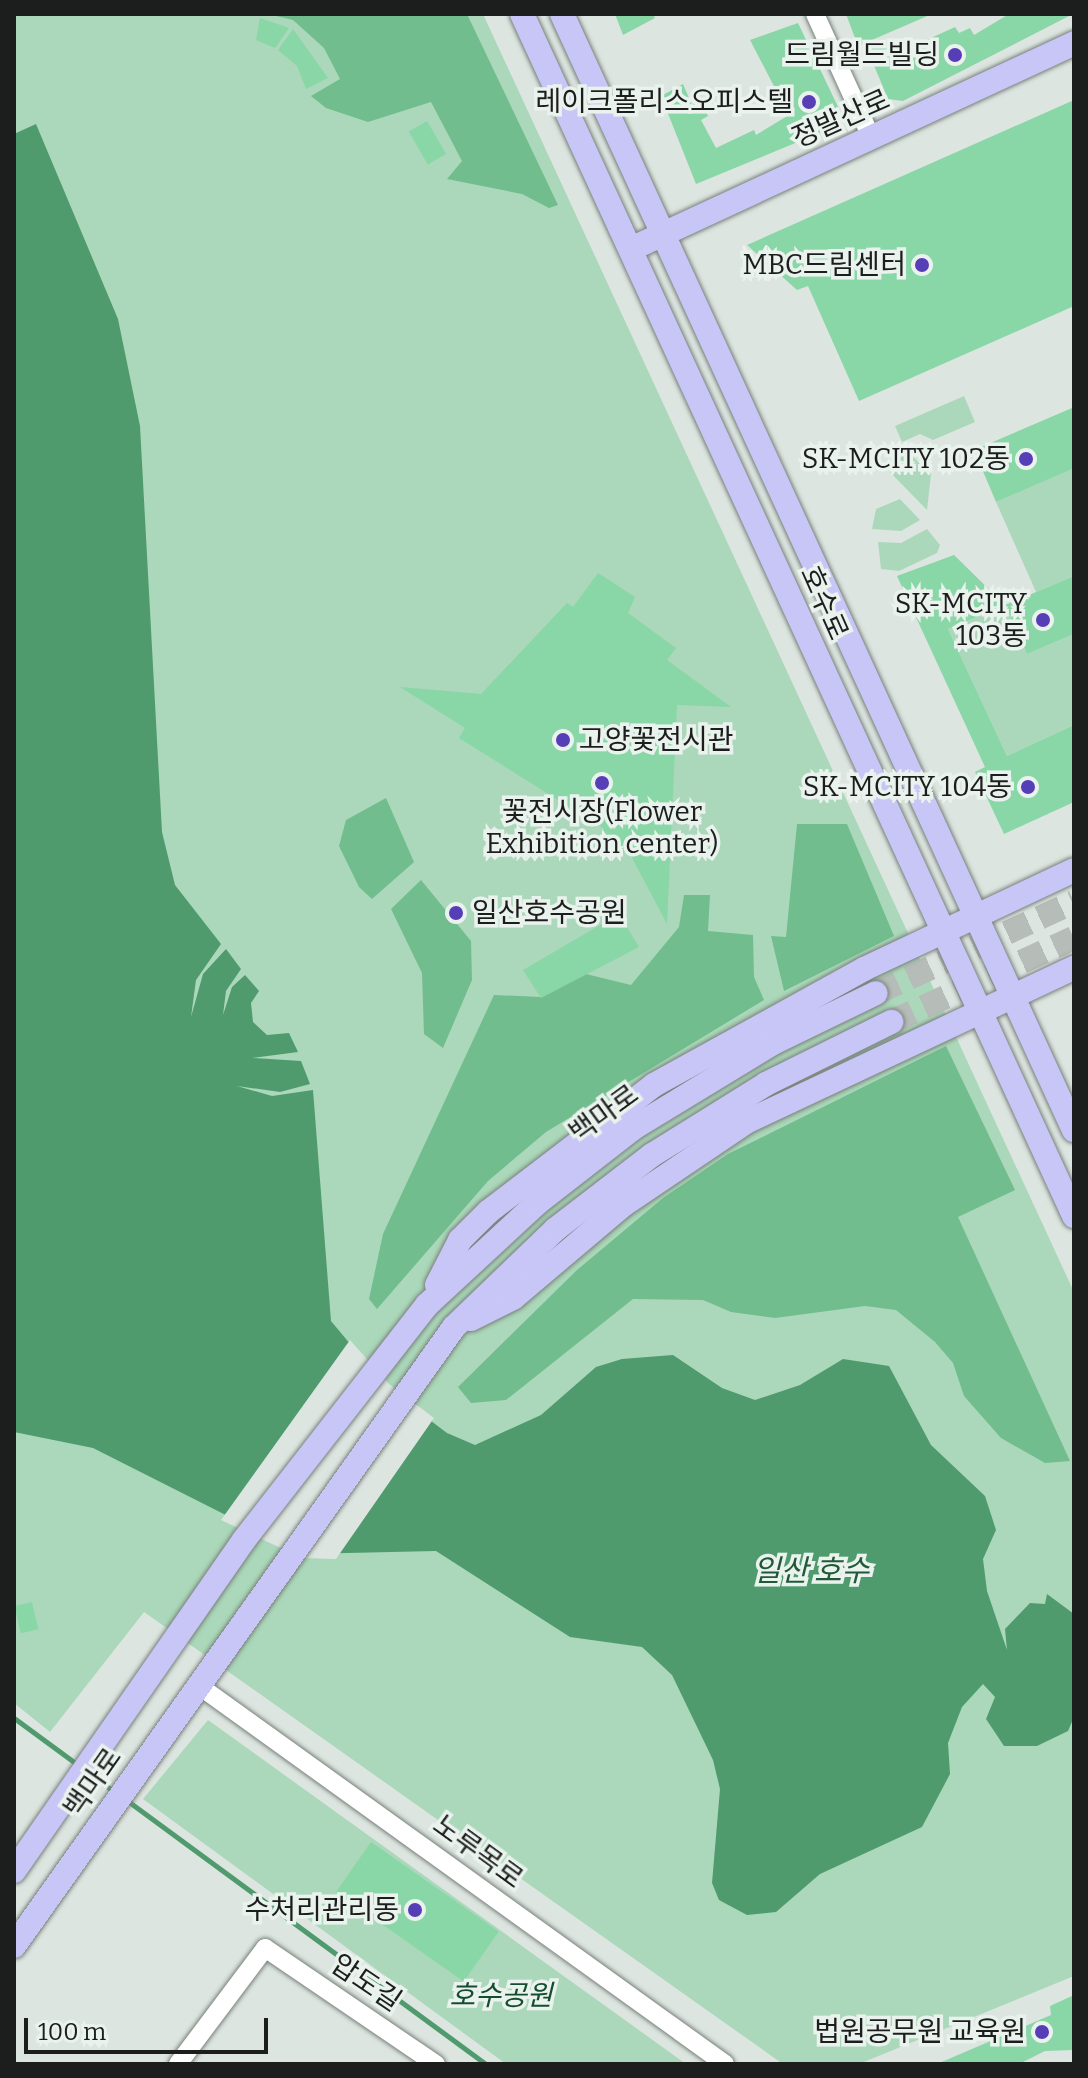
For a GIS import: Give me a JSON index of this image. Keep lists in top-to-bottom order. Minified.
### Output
{"streets":{"main road":["정발산로","호수로","백마로"],"street":["노루목로","압도길"]},"crossings":[["정발산로","호수로"],["백마로","노루목로"]],"water":["일산 호수"],"parks":["호수공원"],"places":["드림월드빌딩","레이크폴리스오피스텔","MBC드림센터","SK-MCITY 102동","SK-MCITY 103동","고양꽃전시관","꽃전시장(Flower Exhibition center)","SK-MCITY 104동","일산호수공원","수처리관리동","법원공무원 교육원"],"scale_bar":"100 m"}
